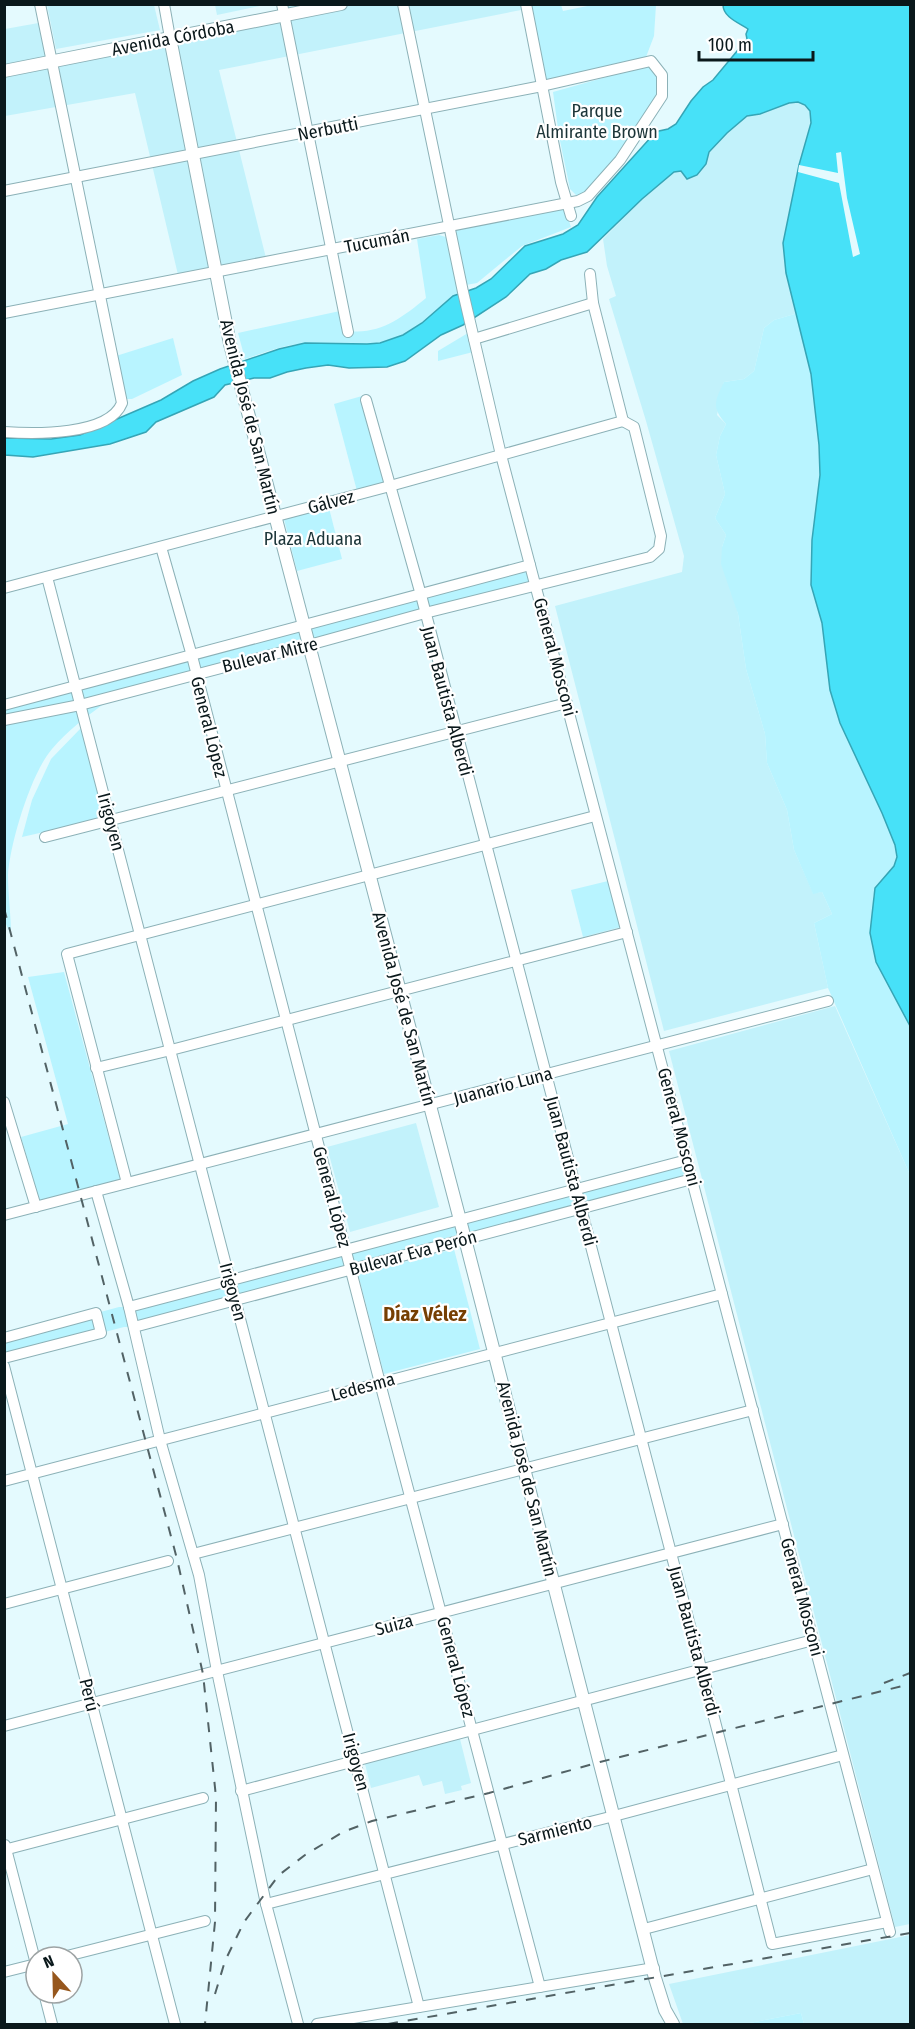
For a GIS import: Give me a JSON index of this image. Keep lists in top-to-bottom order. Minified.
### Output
{"streets":{"main road":["Avenida Córdoba","Avenida José de San Martín"],"street":["Nerbutti","Tucumán","Gálvez","Bulevar Mitre","General Mosconi","Juan Bautista Alberdi","General López","Irigoyen","Juanario Luna","Bulevar Eva Perón","Ledesma","Suiza","Perú","Sarmiento"]},"crossings":[["Avenida Córdoba","Avenida José de San Martín"],["Nerbutti","Tucumán"],["Nerbutti","Avenida José de San Martín"],["Nerbutti","General Mosconi"],["Tucumán","Avenida José de San Martín"],["Tucumán","General Mosconi"],["Avenida José de San Martín","Gálvez"],["Avenida José de San Martín","Bulevar Mitre"],["Avenida José de San Martín","Juanario Luna"],["Avenida José de San Martín","Bulevar Eva Perón"],["Avenida José de San Martín","Ledesma"],["Avenida José de San Martín","Suiza"],["Avenida José de San Martín","Sarmiento"],["Gálvez","Bulevar Mitre"],["Gálvez","General Mosconi"],["Gálvez","Juan Bautista Alberdi"],["Gálvez","General López"],["Gálvez","Irigoyen"],["Bulevar Mitre","General Mosconi"],["Bulevar Mitre","Juan Bautista Alberdi"],["Bulevar Mitre","General López"],["Bulevar Mitre","Irigoyen"],["General Mosconi","Juan Bautista Alberdi"],["General Mosconi","Juanario Luna"],["General Mosconi","Bulevar Eva Perón"],["General Mosconi","Ledesma"],["General Mosconi","Suiza"],["General Mosconi","Sarmiento"],["Juan Bautista Alberdi","Juanario Luna"],["Juan Bautista Alberdi","Bulevar Eva Perón"],["Juan Bautista Alberdi","Ledesma"],["Juan Bautista Alberdi","Suiza"],["Juan Bautista Alberdi","Sarmiento"],["General López","Juanario Luna"],["General López","Bulevar Eva Perón"],["General López","Ledesma"],["General López","Suiza"],["General López","Sarmiento"],["Irigoyen","Juanario Luna"],["Irigoyen","Bulevar Eva Perón"],["Irigoyen","Ledesma"],["Irigoyen","Suiza"],["Irigoyen","Sarmiento"],["Ledesma","Perú"],["Suiza","Perú"]],"districts":["Díaz Vélez"],"parks":["Parque Almirante Brown","Plaza Aduana"],"scale_bar":"100 m","north":"top"}
